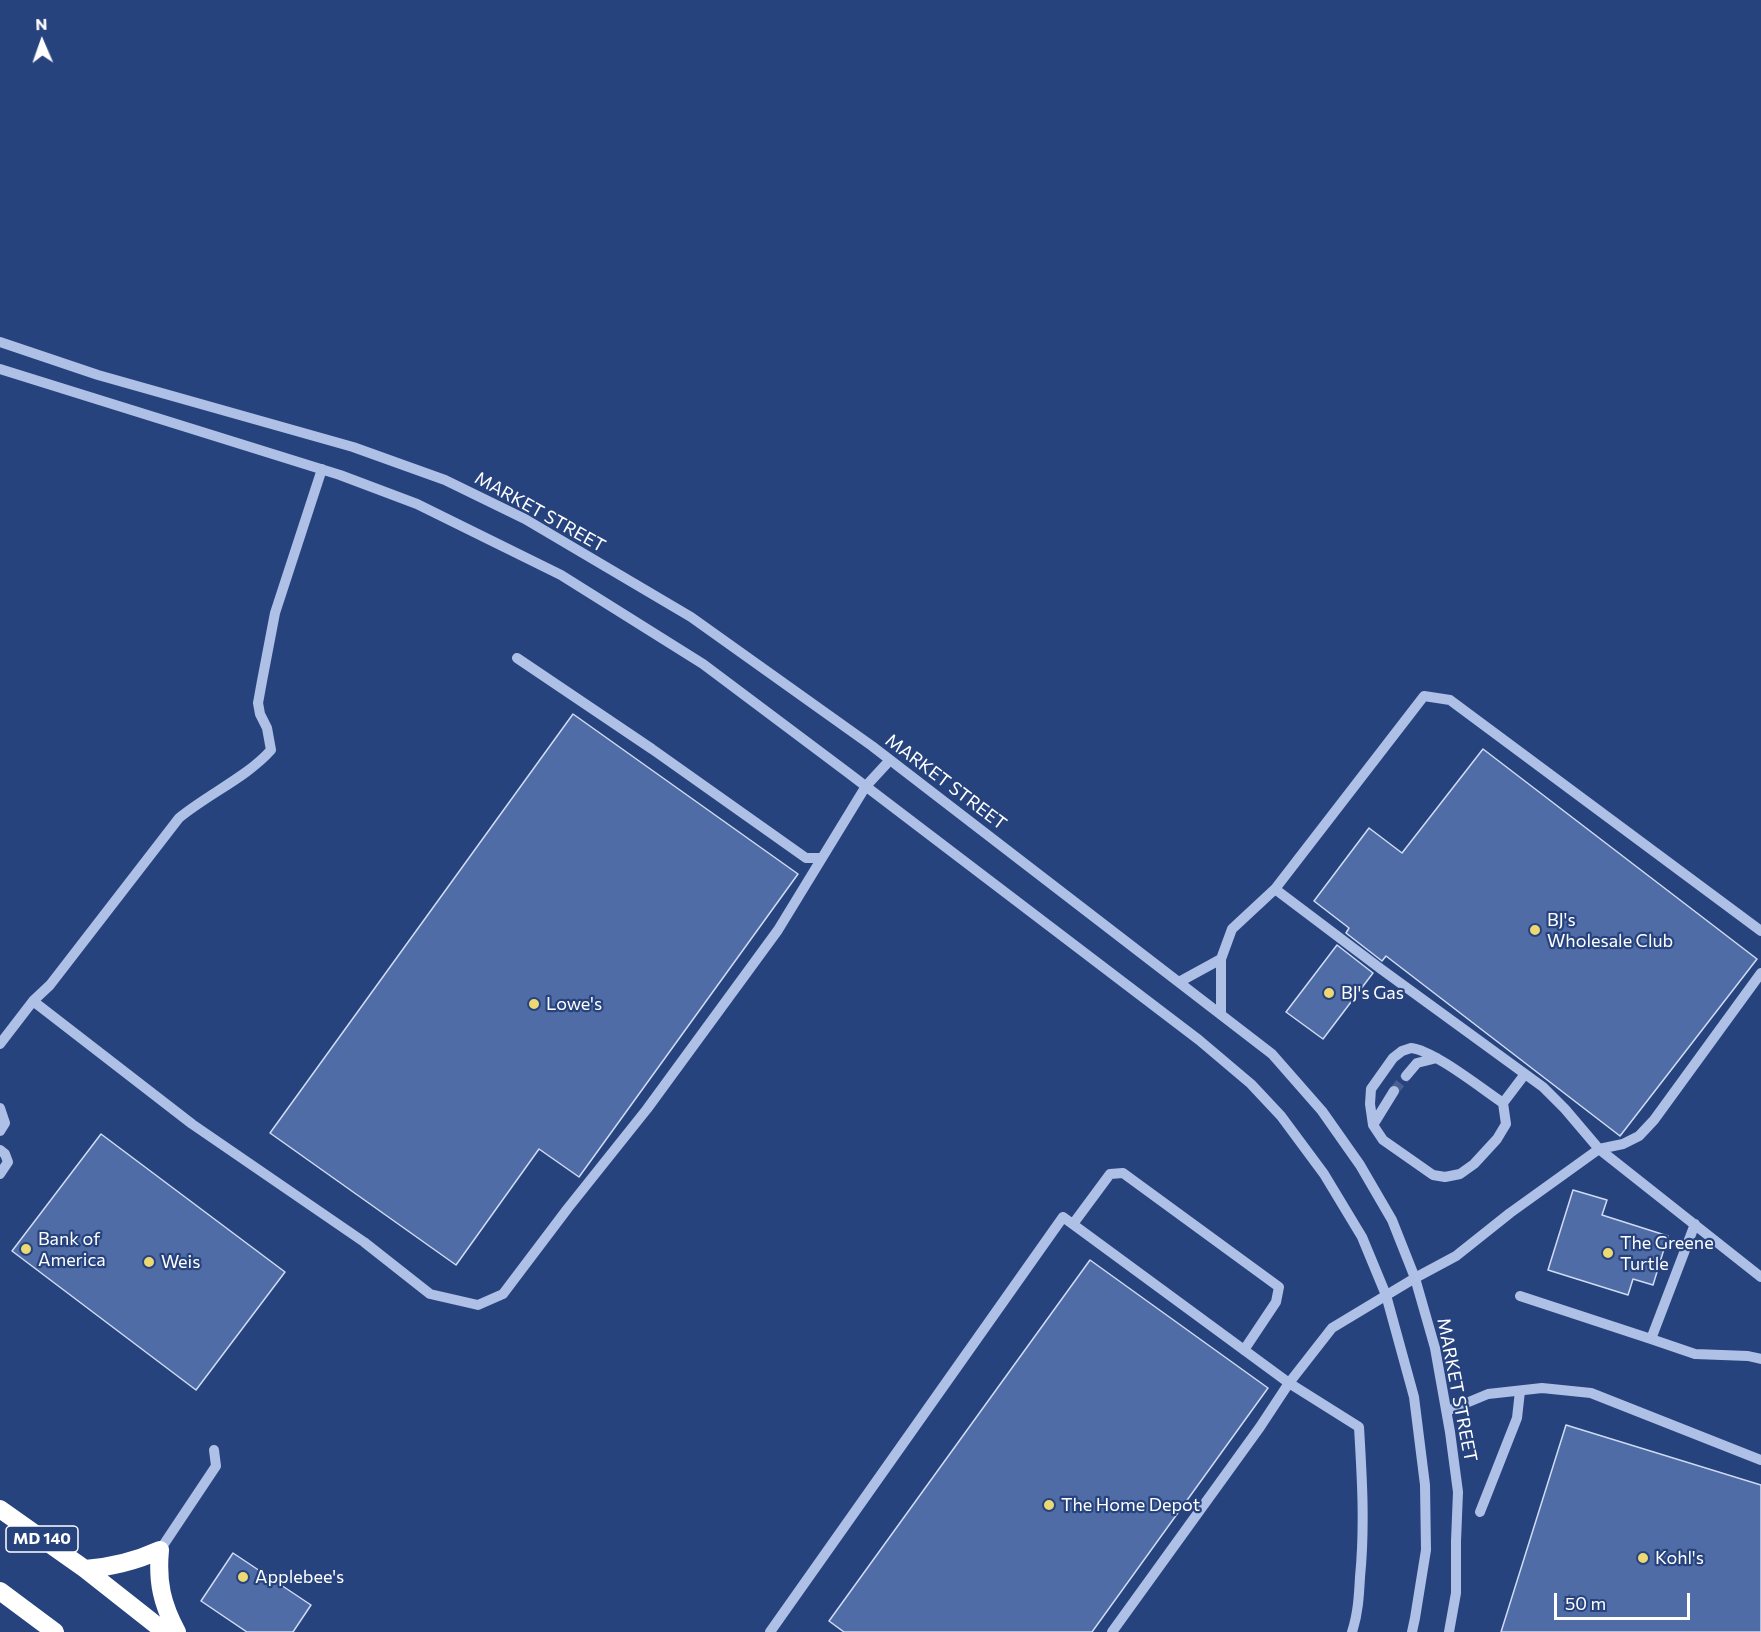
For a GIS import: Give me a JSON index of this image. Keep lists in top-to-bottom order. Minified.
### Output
{"streets":{"highway":["MD 140"],"street":["MARKET STREET"]},"places":["BJ's Wholesale Club","BJ's Gas","Lowe's","Bank of America","The Greene Turtle","Weis","The Home Depot","Kohl's","Applebee's"],"scale_bar":"50 m","north":"top"}
